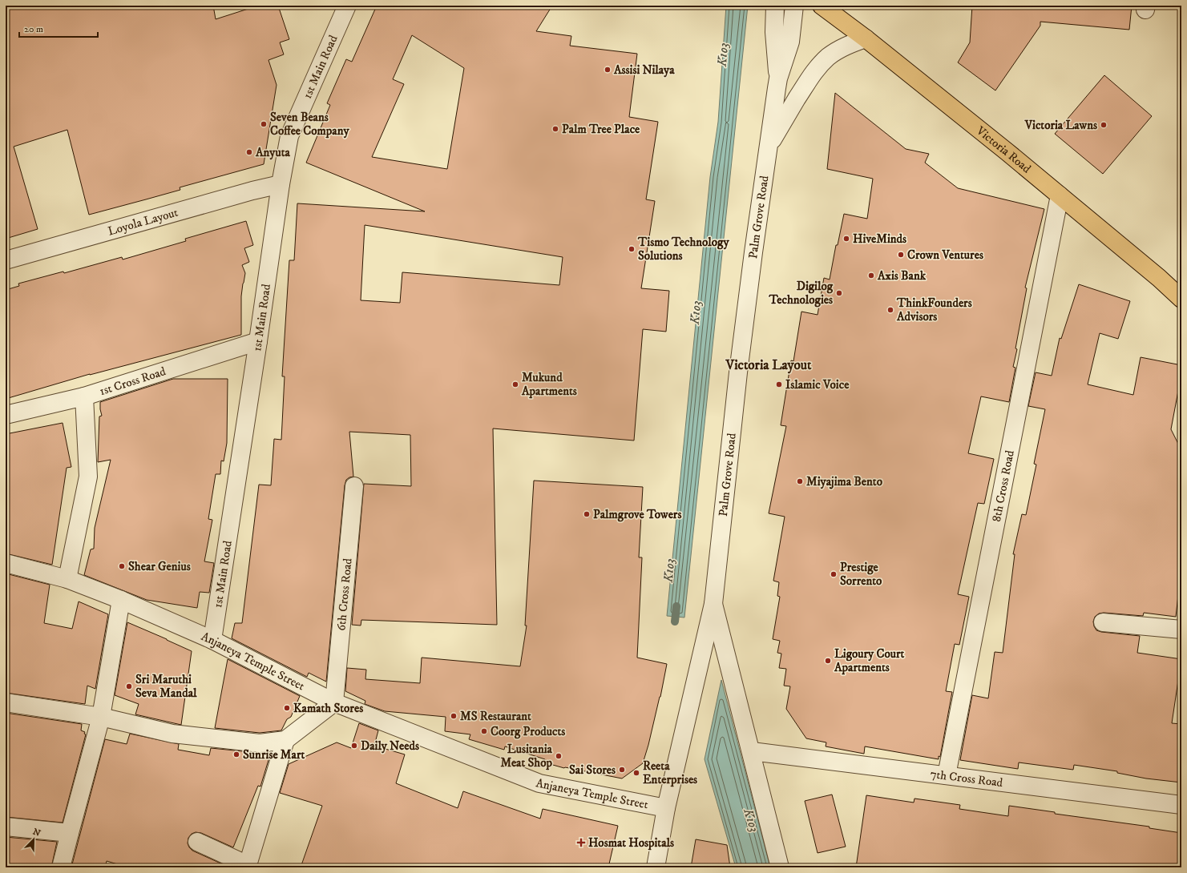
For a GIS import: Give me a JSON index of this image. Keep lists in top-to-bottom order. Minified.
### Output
{"streets":{"main road":["Victoria Road"],"street":["1st Main Road","Palm Grove Road","Loyola Layout","1st Cross Road","8th Cross Road","6th Cross Road","Anjaneya Temple Street","7th Cross Road"]},"crossings":[["1st Main Road","Loyola Layout"],["1st Main Road","1st Cross Road"],["1st Main Road","Anjaneya Temple Street"],["Victoria Road","8th Cross Road"],["Palm Grove Road","Anjaneya Temple Street"],["8th Cross Road","7th Cross Road"],["6th Cross Road","Anjaneya Temple Street"]],"districts":["Victoria Layout"],"water":["K103"],"places":{"other":["Assisi Nilaya","Seven Beans Coffee Company","Victoria Lawns","Palm Tree Place","Anyuta","HiveMinds","Tismo Technology Solutions","Crown Ventures","Axis Bank","Digilog Technologies","ThinkFounders Advisors","Mukund Apartments","Islamic Voice","Miyajima Bento","Palmgrove Towers","Shear Genius","Prestige Sorrento","Ligoury Court Apartments","Sri Maruthi Seva Mandal","Kamath Stores","MS Restaurant","Coorg Products","Daily Needs","Sunrise Mart","Lusitania Meat Shop","Sai Stores","Reeta Enterprises"],"health":["Hosmat Hospitals"]},"scale_bar":"20 m","north":"top right"}
